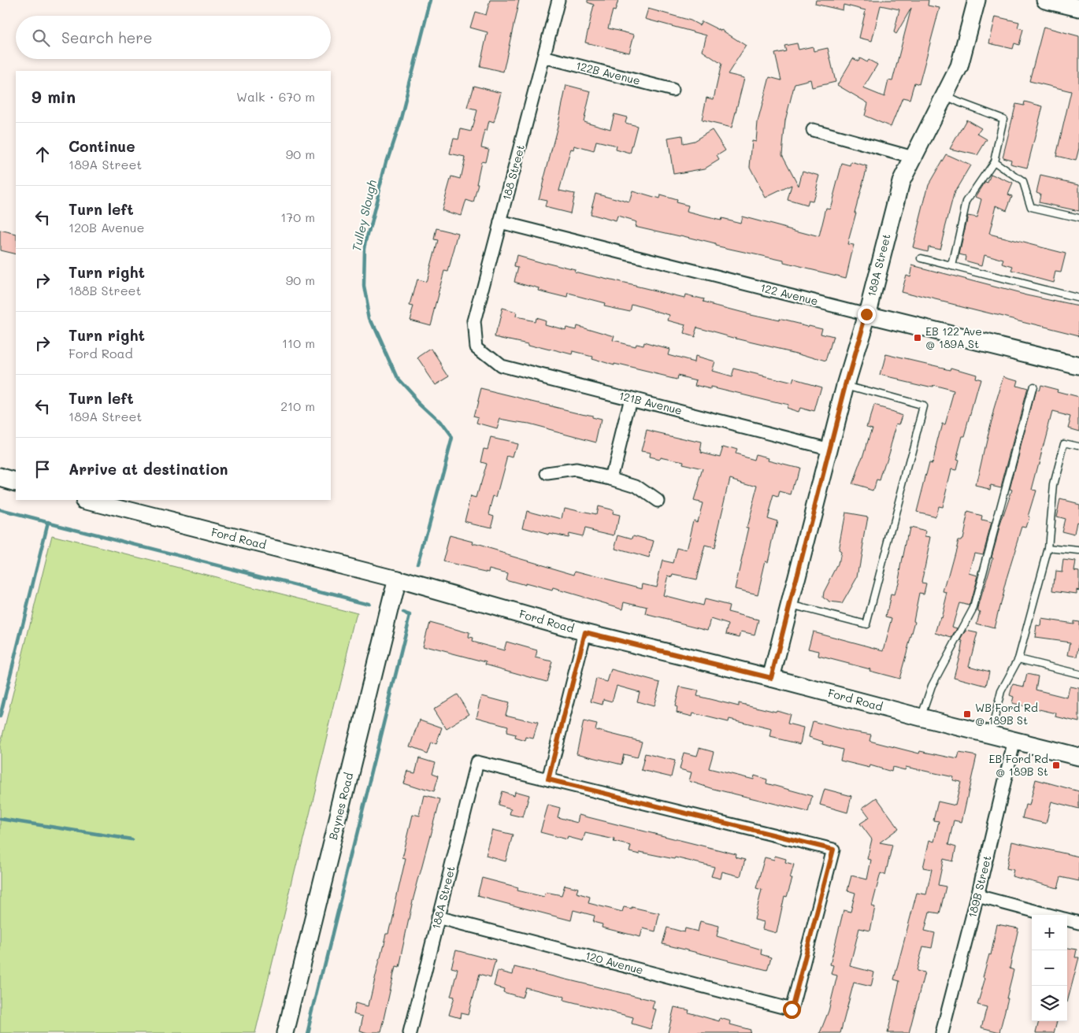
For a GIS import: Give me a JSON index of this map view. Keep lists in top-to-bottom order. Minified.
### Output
{"streets":{"street":["122B Avenue","188 Street","189A Street","122 Avenue","121B Avenue","Ford Road","Baynes Road","189B Street","188A Street","120 Avenue"]},"crossings":[["122B Avenue","188 Street"],["188 Street","122 Avenue"],["188 Street","121B Avenue"],["189A Street","122 Avenue"],["189A Street","121B Avenue"],["189A Street","Ford Road"],["Ford Road","Baynes Road"],["Ford Road","189B Street"],["188A Street","120 Avenue"]],"water":["Tulley Slough"],"places":{"transit":["EB 122 Ave @ 189A St","WB Ford Rd @ 189B St","EB Ford Rd @ 189B St"]},"page":{"search":"Search here","heading":["9 min","Walk · 670 m"],"list":[["Continue","189A Street","90 m"],["Turn left","120B Avenue","170 m"],["Turn right","188B Street","90 m"],["Turn right","Ford Road","110 m"],["Turn left","189A Street","210 m"],"Arrive at destination"],"map_buttons":["+","−"]}}
